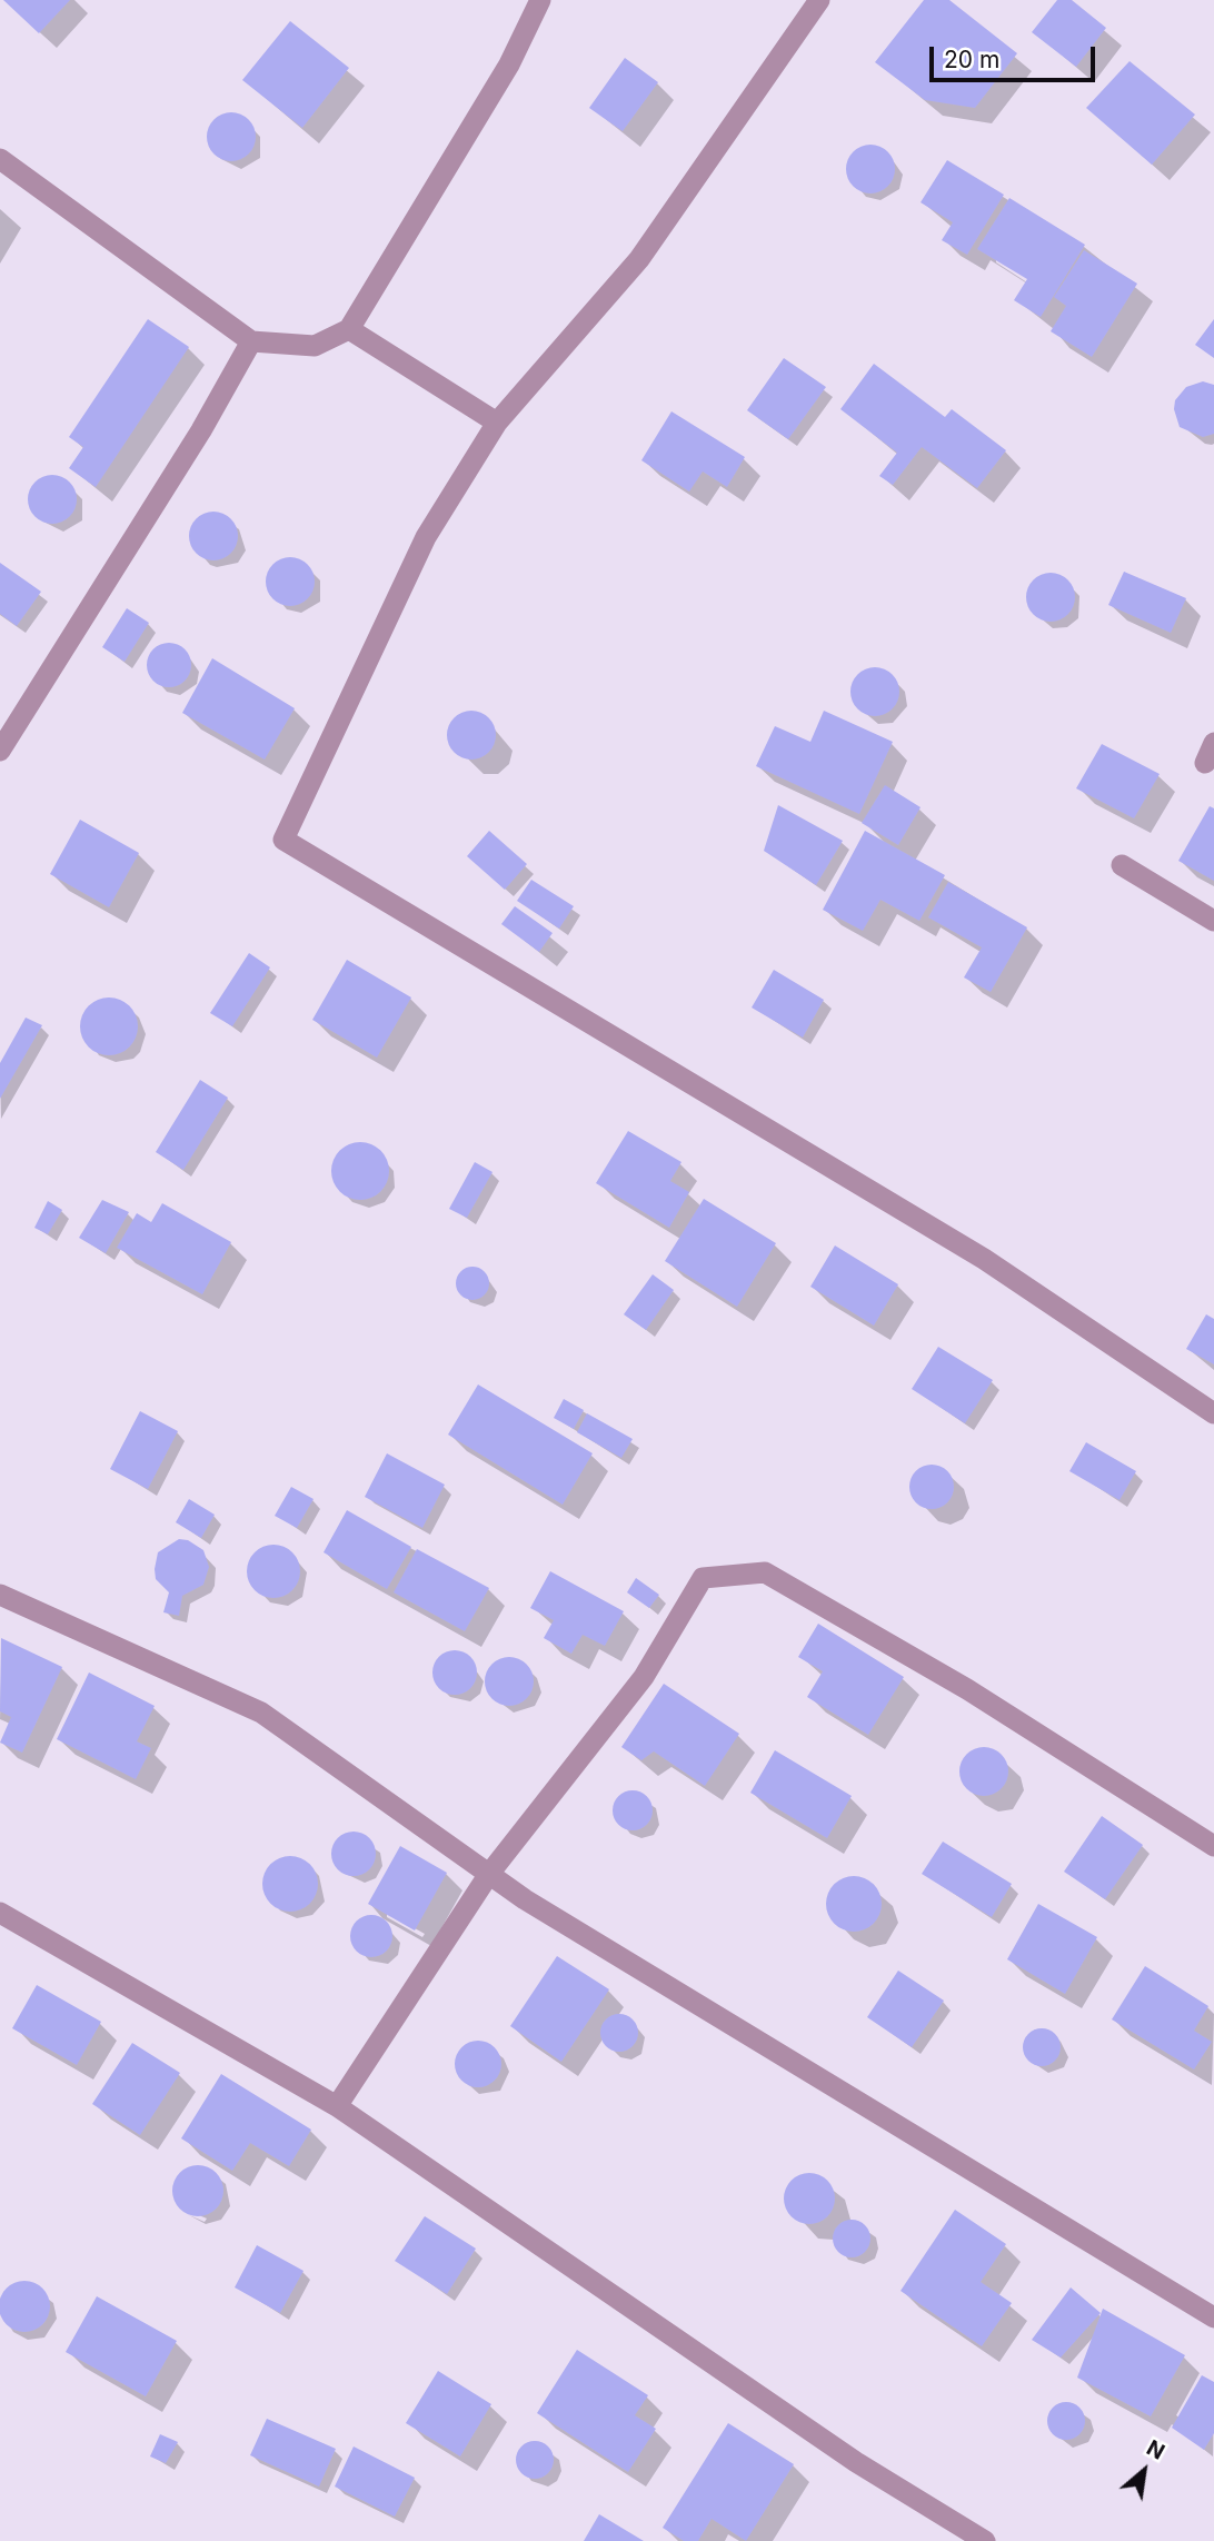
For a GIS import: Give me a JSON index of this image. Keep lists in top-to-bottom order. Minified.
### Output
{"scale_bar":"20 m","north":"top right"}
